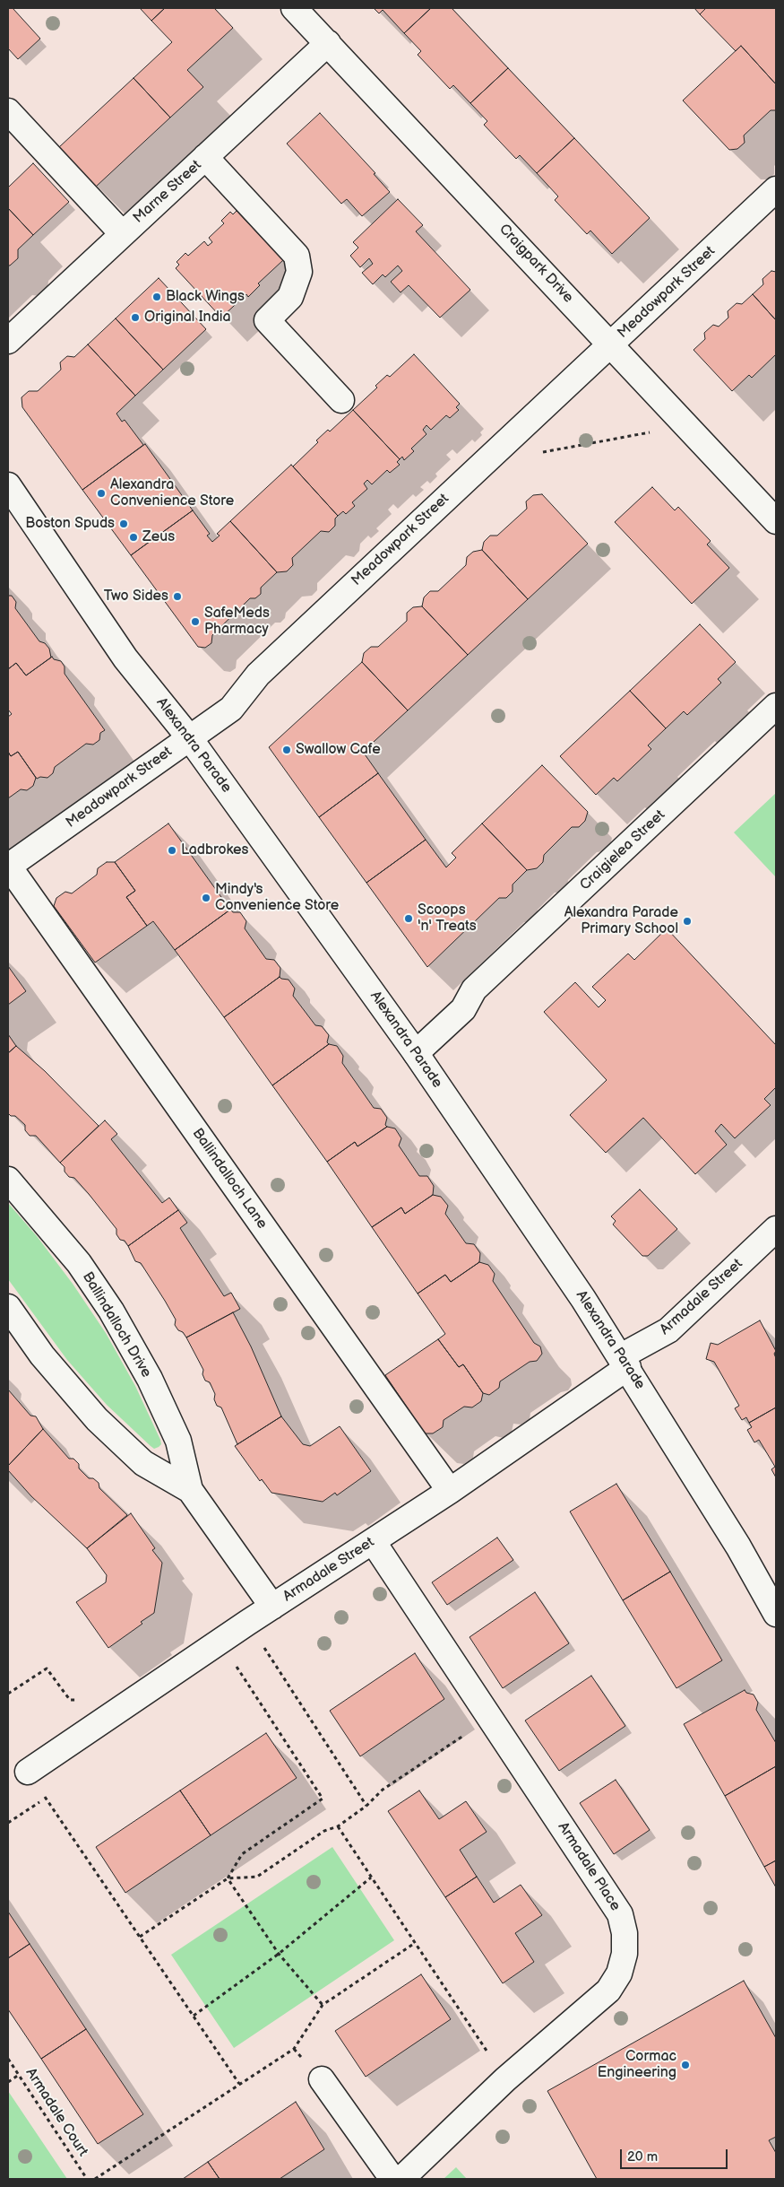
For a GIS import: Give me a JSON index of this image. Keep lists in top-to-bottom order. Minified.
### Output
{"streets":{"street":["Marne Street","Craigpark Drive","Meadowpark Street","Alexandra Parade","Craigielea Street","Ballindalloch Lane","Armadale Street","Ballindalloch Drive","Armadale Place"],"path":["Armadale Court"]},"crossings":[["Marne Street","Craigpark Drive"],["Craigpark Drive","Meadowpark Street"],["Meadowpark Street","Alexandra Parade"],["Meadowpark Street","Ballindalloch Lane"],["Alexandra Parade","Craigielea Street"],["Alexandra Parade","Armadale Street"],["Ballindalloch Lane","Armadale Street"],["Armadale Street","Ballindalloch Drive"],["Armadale Street","Armadale Place"]],"places":["Black Wings","Original India","Alexandra Convenience Store","Boston Spuds","Zeus","Two Sides","SafeMeds Pharmacy","Swallow Cafe","Ladbrokes","Mindy's Convenience Store","Scoops 'n' Treats","Alexandra Parade Primary School","Cormac Engineering"],"scale_bar":"20 m"}
